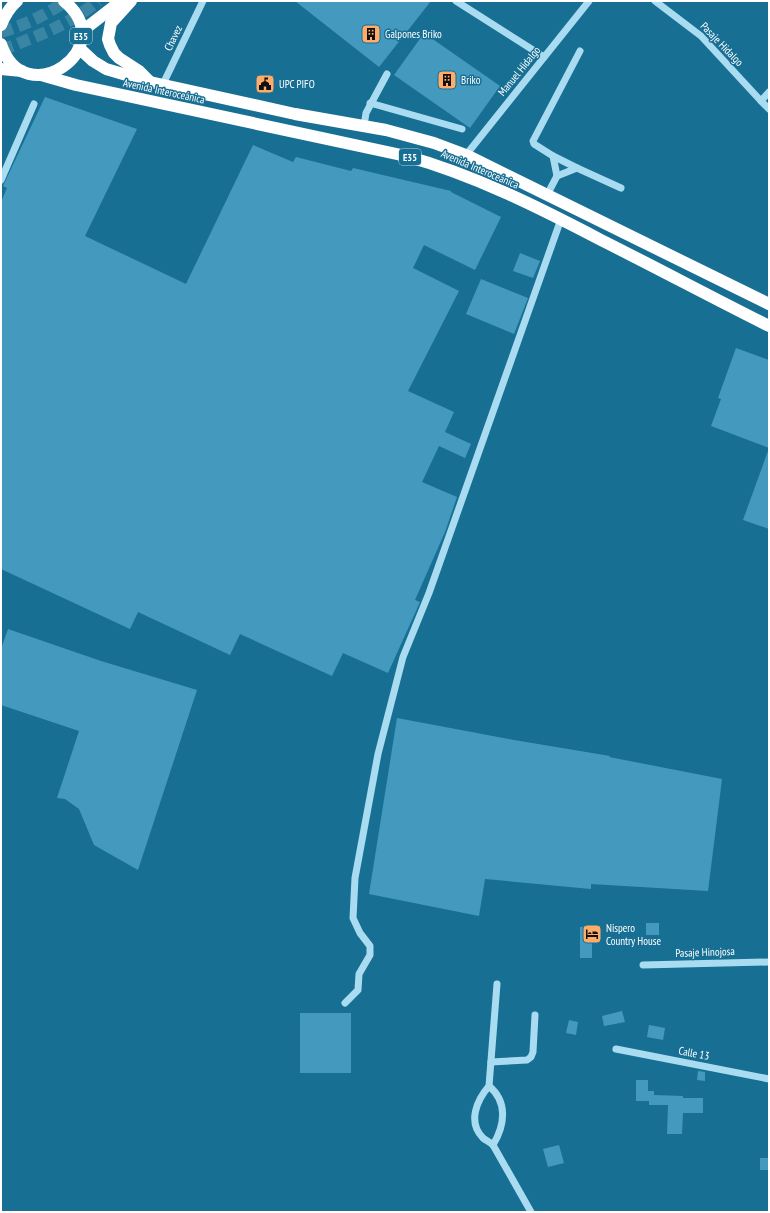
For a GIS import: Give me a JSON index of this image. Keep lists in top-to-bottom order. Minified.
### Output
{"streets":{"highway":["E35","Avenida Interoceánica"],"street":["Chavez","Pasaje Hidalgo","Manuel Hidalgo","Pasaje Hinojosa","Calle 13"]},"crossings":[["E35","Avenida Interoceánica"],["Chavez","Avenida Interoceánica"],["Manuel Hidalgo","Avenida Interoceánica"]],"places":{"building":["Galpones Briko","Briko"],"public building":["UPC PIFO"],"hotel":["Nispero Country House"]}}
